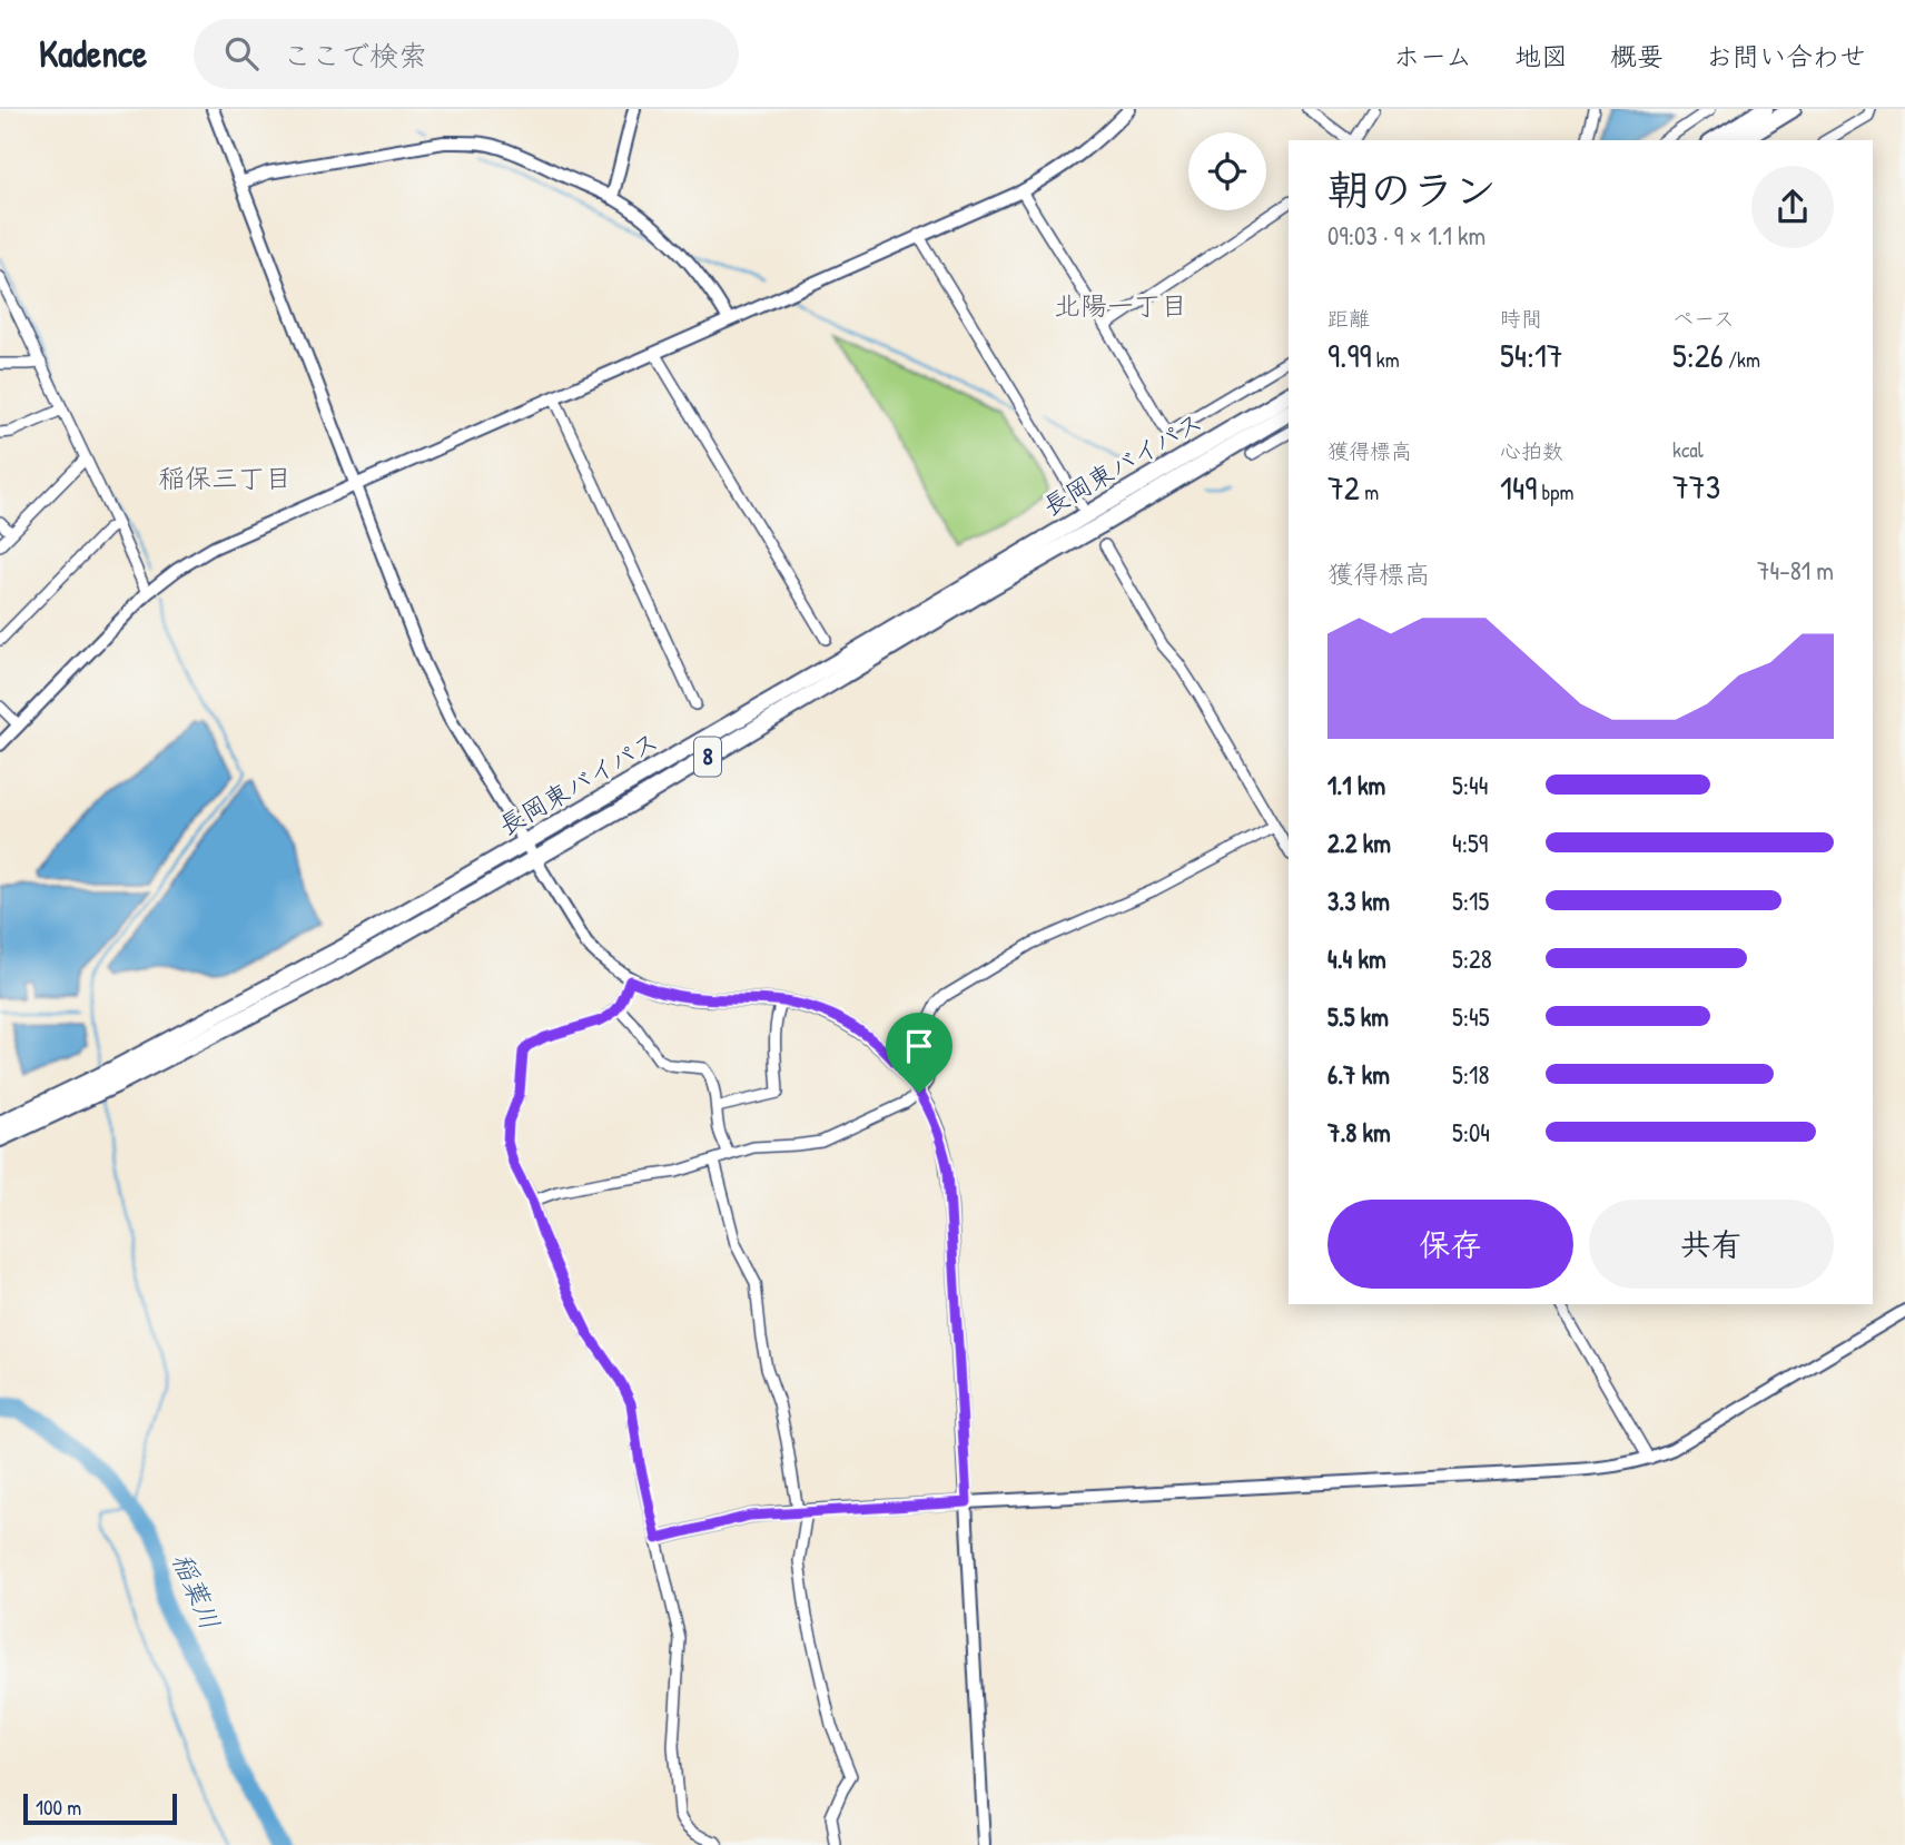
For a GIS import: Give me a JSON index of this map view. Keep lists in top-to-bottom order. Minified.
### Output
{"streets":{"highway":["長岡東バイパス","8"]},"districts":["北陽一丁目","稲保三丁目"],"water":["稲葉川"],"scale_bar":"100 m","page":{"header":"Kadence","search":"ここで検索","nav":["ホーム","地図","概要","お問い合わせ"],"heading":["朝のラン","09:03 · 9 × 1.1 km"],"stats":[["距離","9.99 km"],["時間","54:17"],["ペース","5:26 /km"],["獲得標高","72 m"],["心拍数","149 bpm"],["kcal","773"]],"chart":["獲得標高","74–81 m"],"list":[{"name":"1.1 km","note":"5:44"},{"name":"2.2 km","note":"4:59"},{"name":"3.3 km","note":"5:15"},{"name":"4.4 km","note":"5:28"},{"name":"5.5 km","note":"5:45"},{"name":"6.7 km","note":"5:18"},{"name":"7.8 km","note":"5:04"}],"buttons":["保存","共有"],"scale":"100 m"}}
